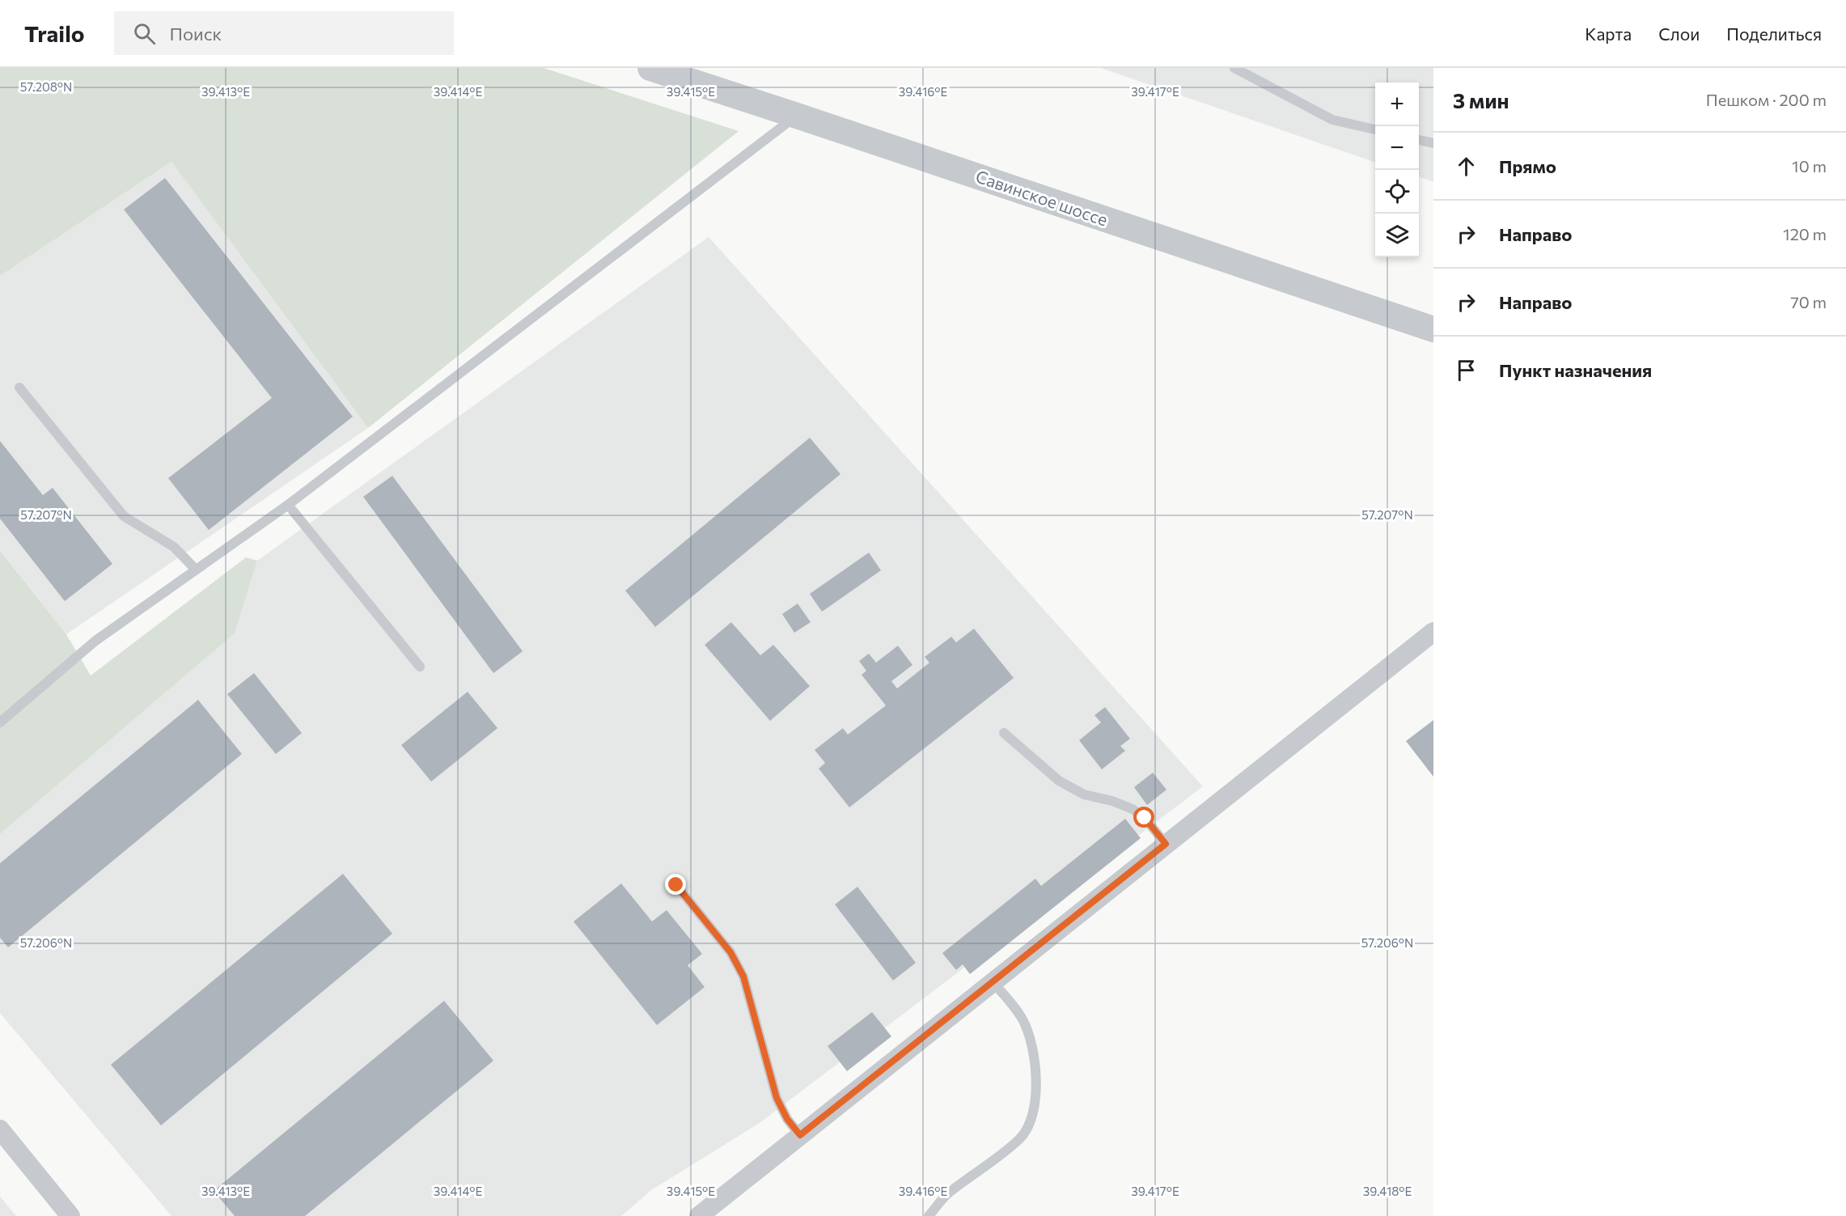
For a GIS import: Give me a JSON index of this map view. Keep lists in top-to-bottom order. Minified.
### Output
{"streets":{"street":["Савинское шоссе"]},"page":{"header":"Trailo","search":"Поиск","nav":["Карта","Слои","Поделиться"],"heading":["3 мин","Пешком · 200 m"],"map_buttons":["+","−"],"list":[["Прямо","10 m"],["Направо","120 m"],["Направо","70 m"],"Пункт назначения"]},"coordinates":["57.208°N","39.413°E","39.414°E","39.415°E","39.416°E","39.417°E","57.207°N","57.206°N","39.418°E"]}
